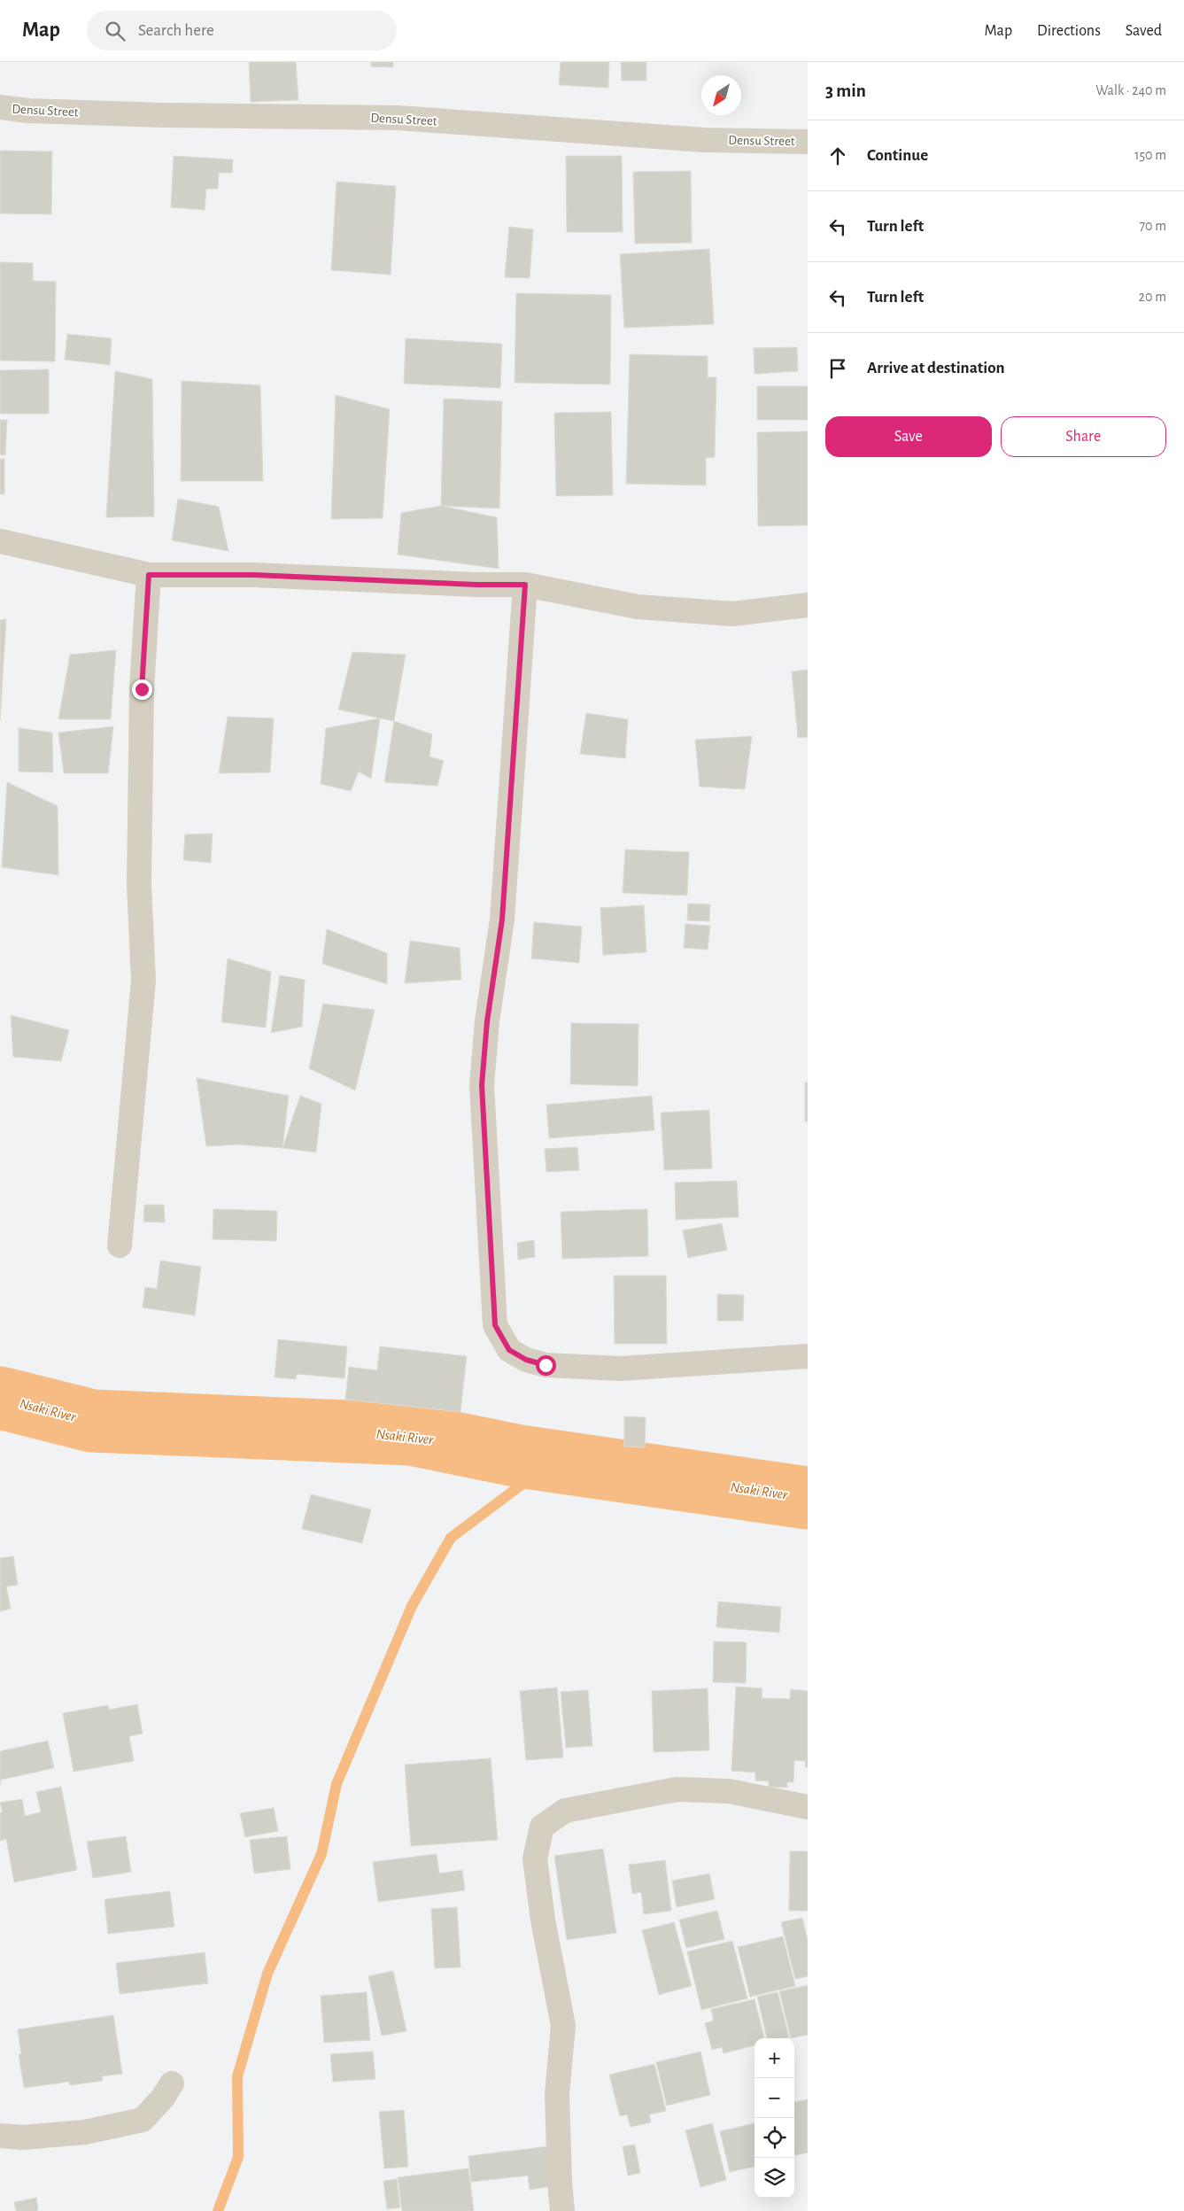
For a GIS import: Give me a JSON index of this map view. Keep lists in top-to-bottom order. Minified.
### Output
{"streets":{"street":["Densu Street"]},"water":["Nsaki River"],"north":"bottom left","page":{"header":"Map","search":"Search here","nav":["Map","Directions","Saved"],"heading":["3 min","Walk · 240 m"],"list":[["Continue","150 m"],["Turn left","70 m"],["Turn left","20 m"],"Arrive at destination"],"buttons":["Save","Share"],"map_buttons":["+","−"]}}
